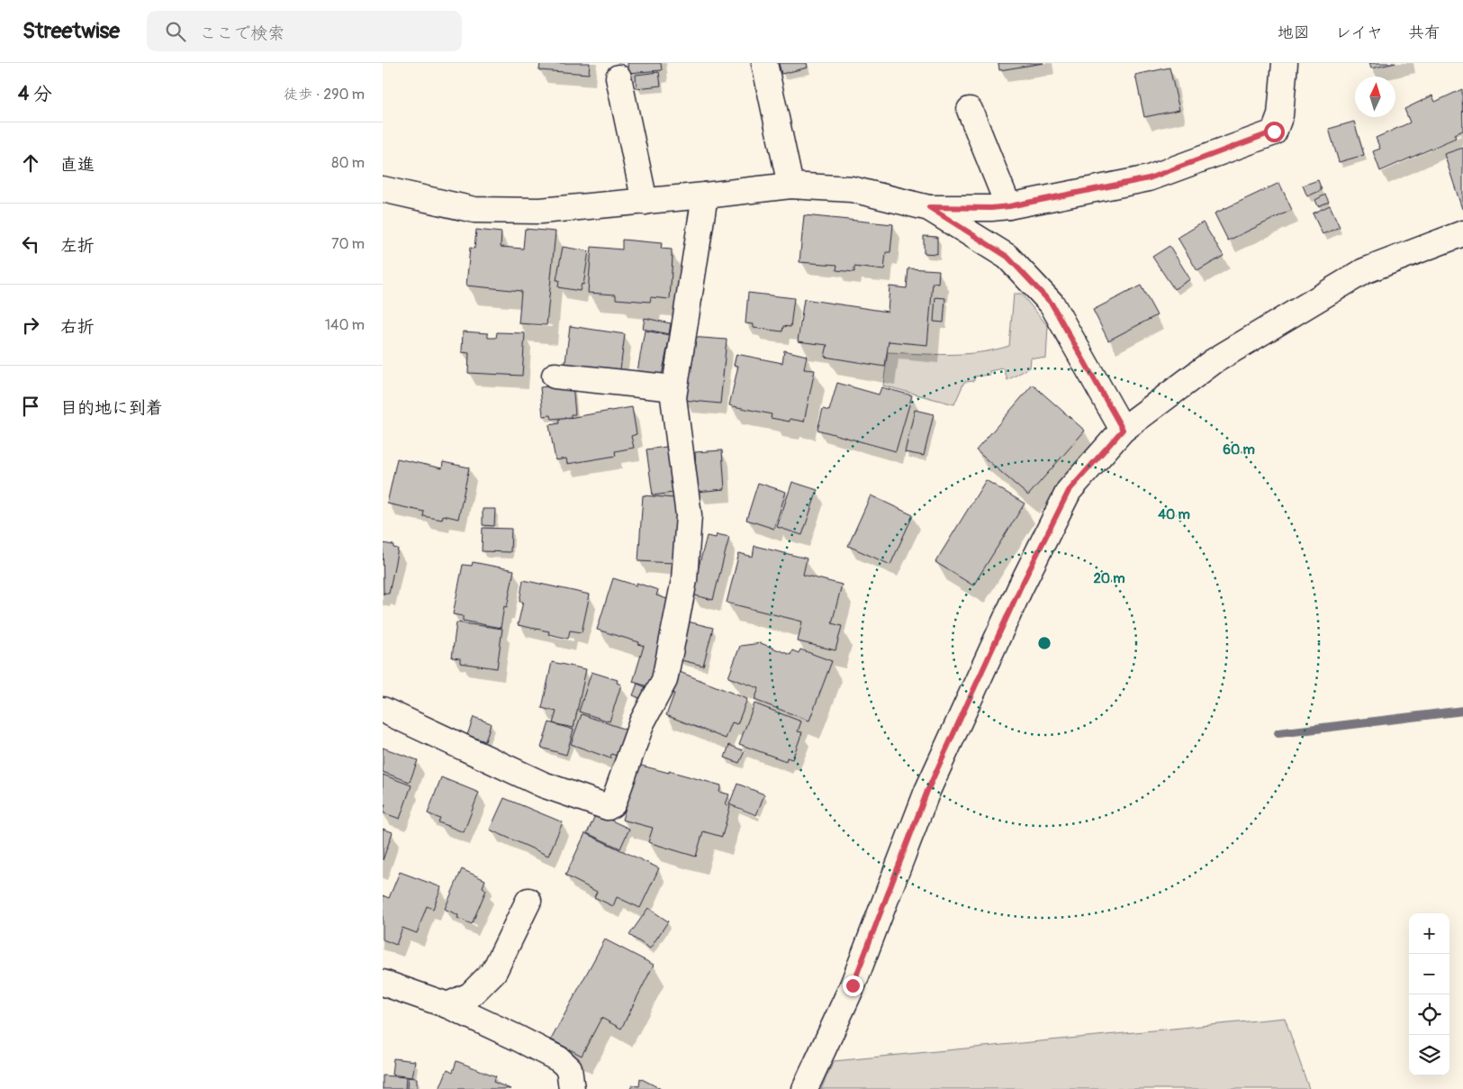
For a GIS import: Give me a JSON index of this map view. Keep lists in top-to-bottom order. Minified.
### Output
{"north":"top","page":{"header":"Streetwise","search":"ここで検索","nav":["地図","レイヤ","共有"],"heading":["4 分","徒歩 · 290 m"],"list":[["直進","80 m"],["左折","70 m"],["右折","140 m"],"目的地に到着"],"map_buttons":["+","−"]},"rings":["60 m","40 m","20 m"]}
